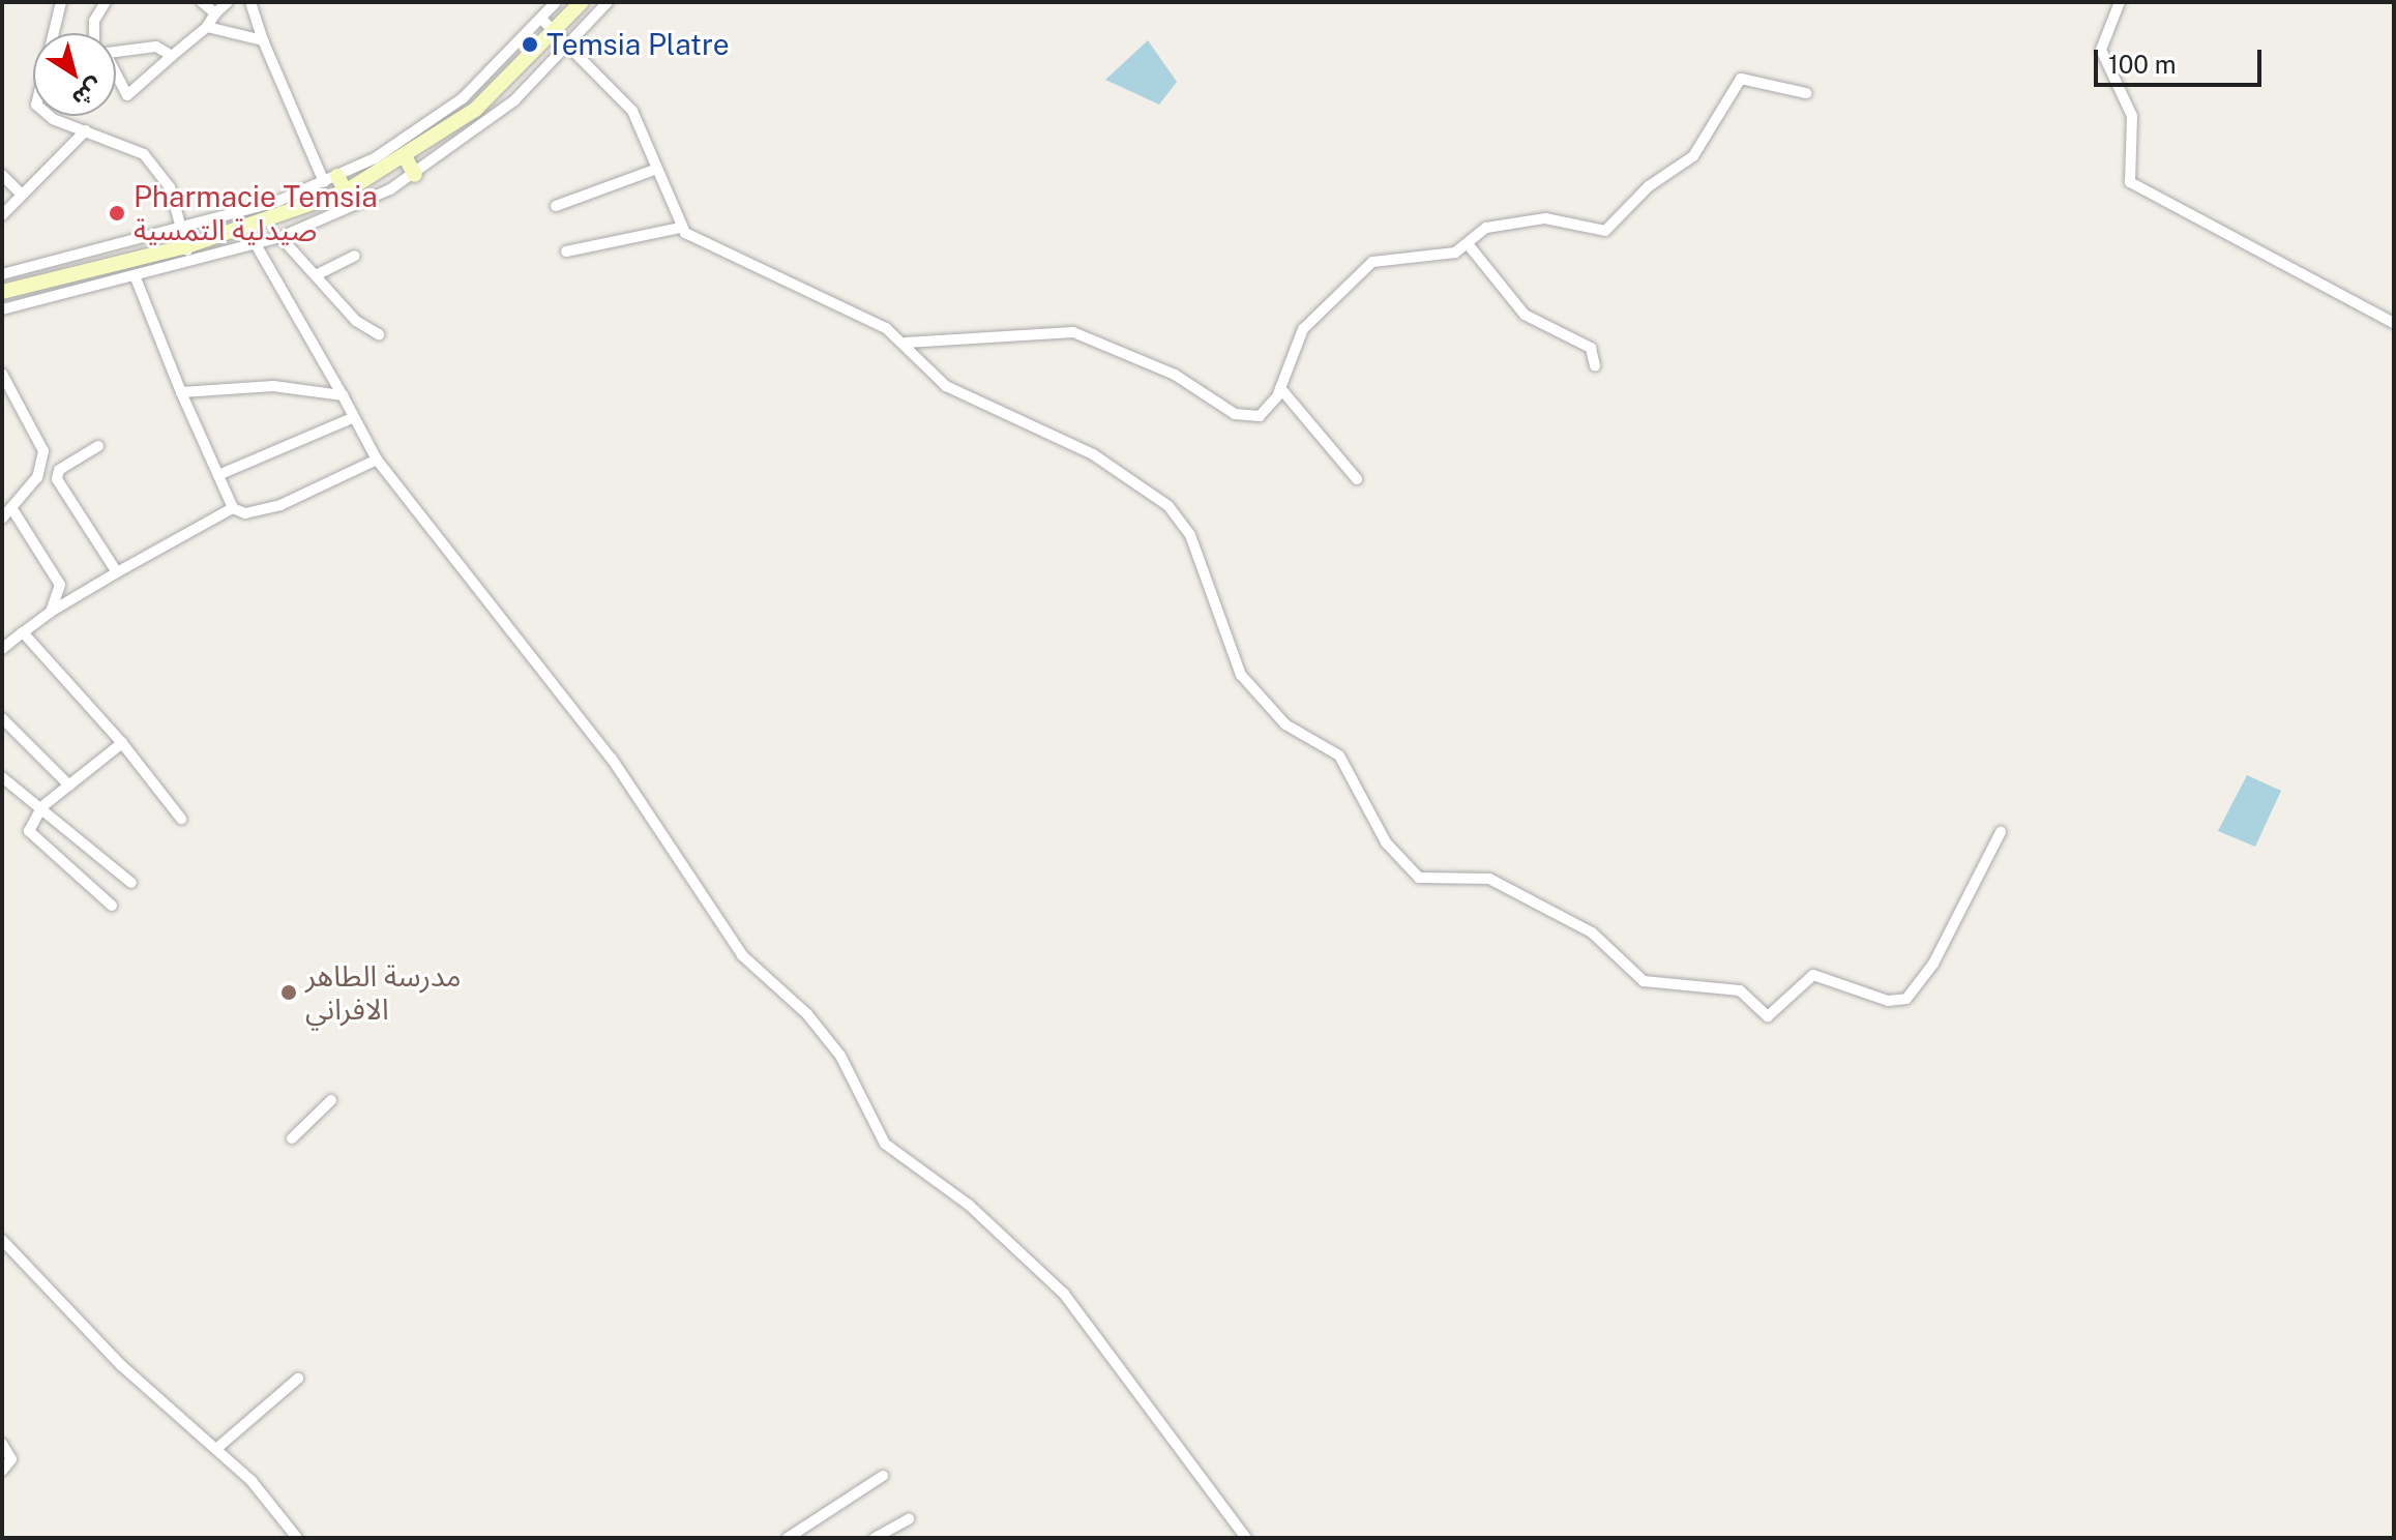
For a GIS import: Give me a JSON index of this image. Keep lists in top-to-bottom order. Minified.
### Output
{"places":["Temsia Platre","Pharmacie Temsia صيدلية التمسية","مدرسة الطاهر الافراني"],"scale_bar":"100 m","north":"bottom right"}
